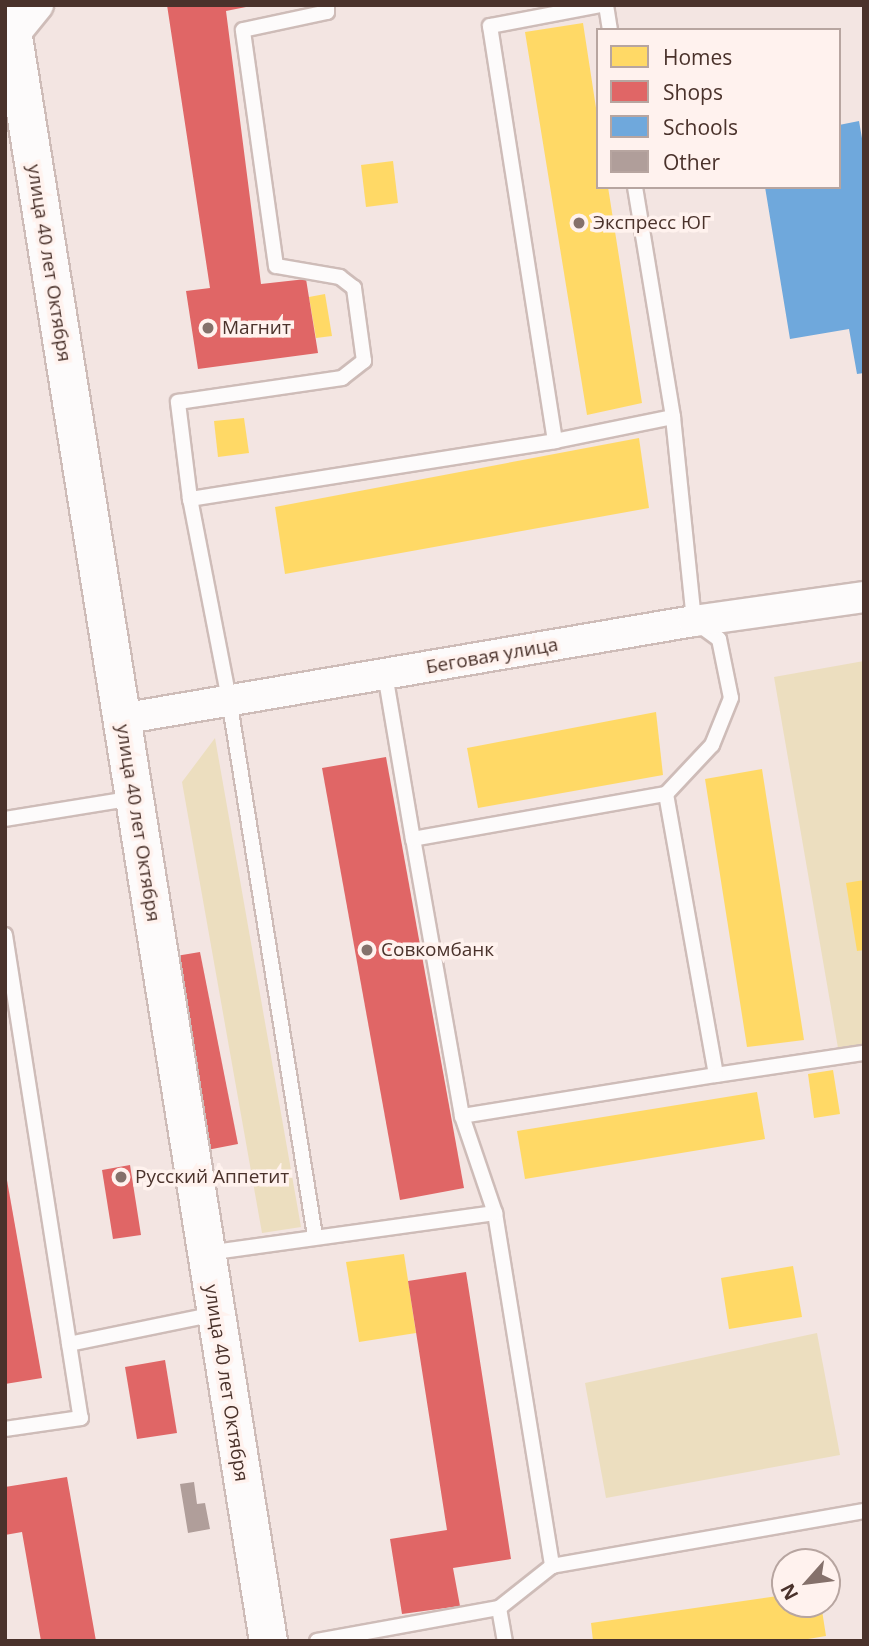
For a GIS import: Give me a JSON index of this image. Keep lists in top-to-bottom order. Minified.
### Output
{"streets":{"street":["улица 40 лет Октября","Беговая улица"]},"crossings":[["улица 40 лет Октября","Беговая улица"]],"places":["Экспресс ЮГ","Магнит","Совкомбанк","Русский Аппетит"],"legend":["Homes","Shops","Schools","Other"],"north":"bottom left"}
